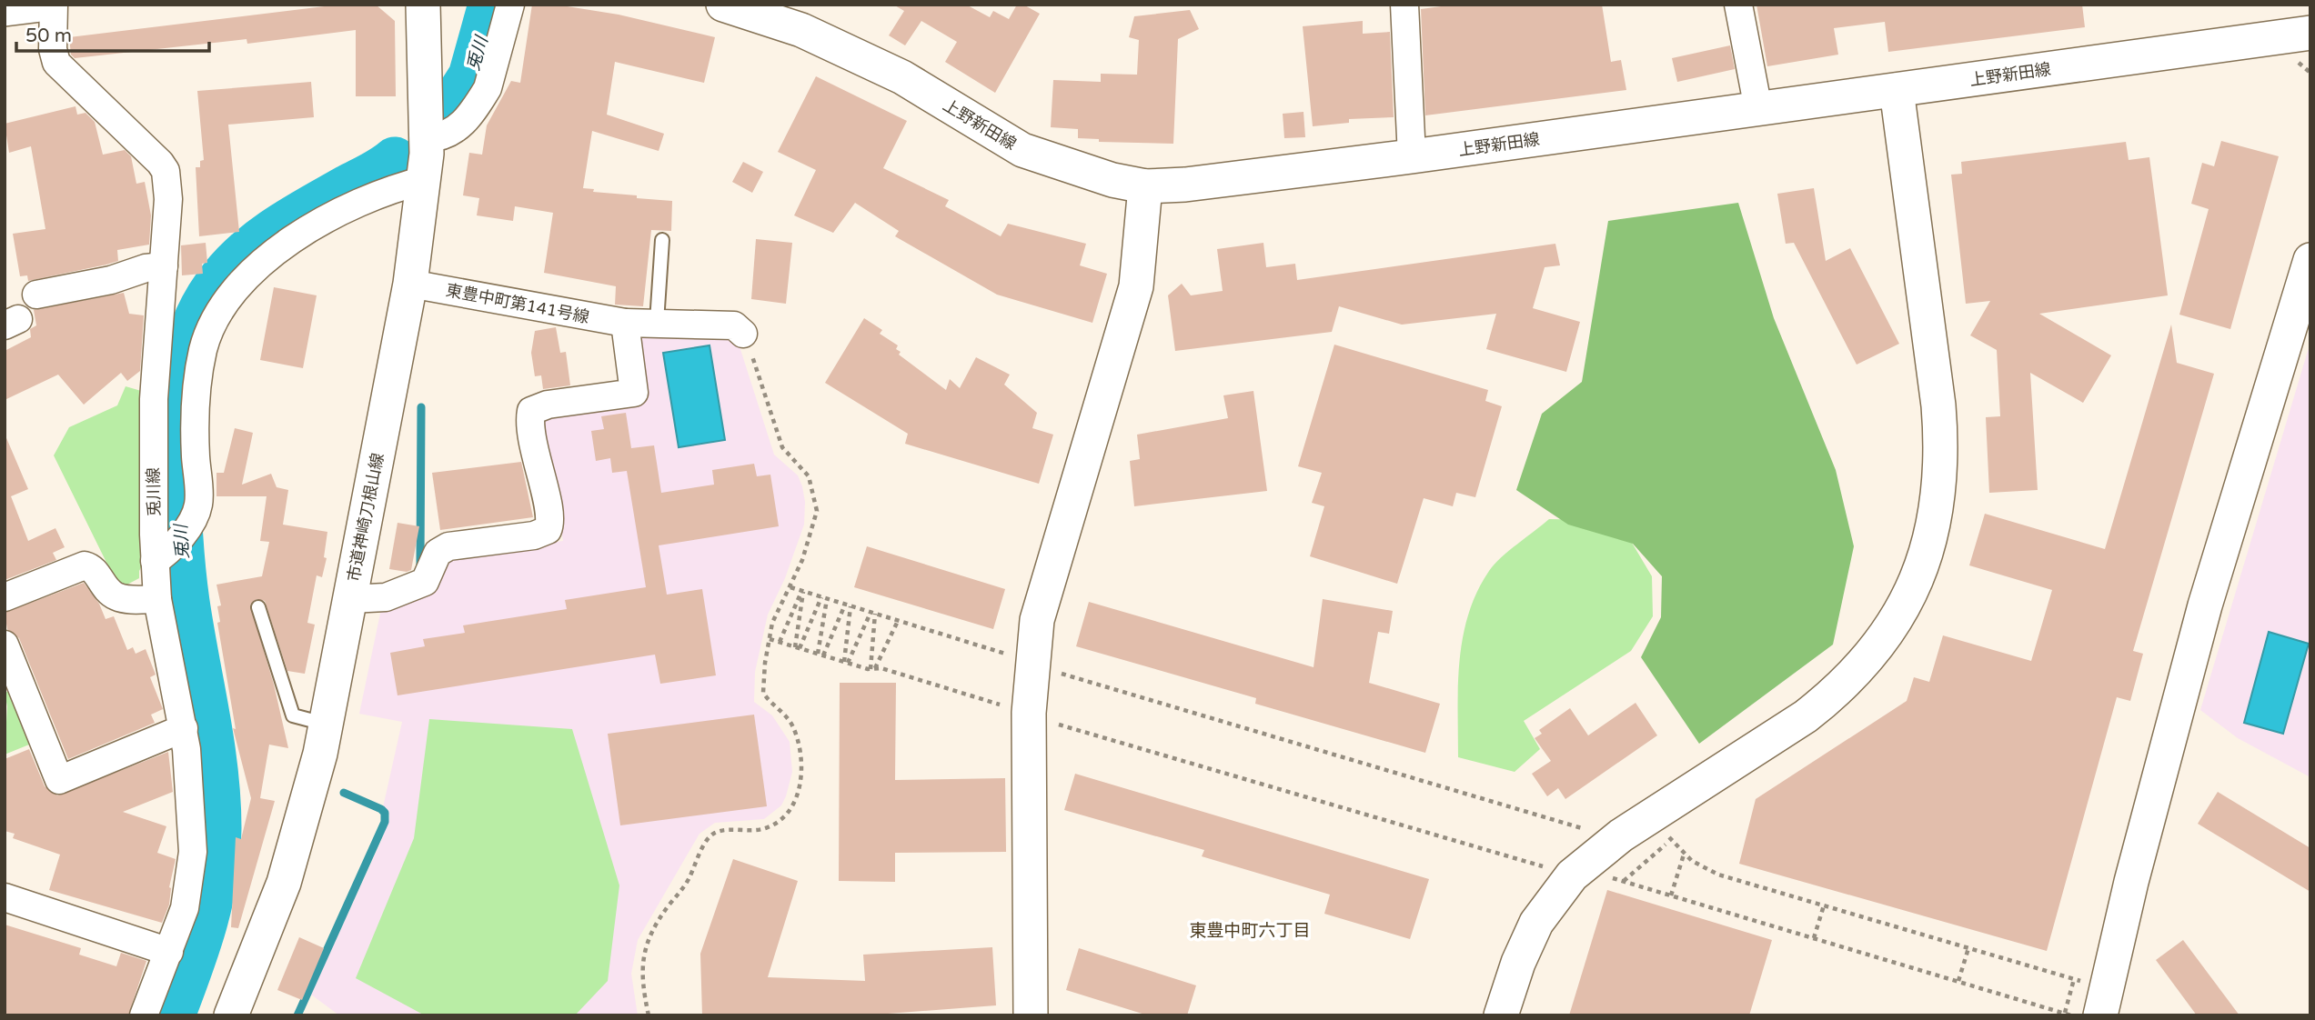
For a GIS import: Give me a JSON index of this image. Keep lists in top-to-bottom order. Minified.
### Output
{"streets":{"street":["上野新田線","東豊中町第141号線","兎川線","市道神崎刀根山線"]},"crossings":[["東豊中町第141号線","市道神崎刀根山線"]],"districts":["東豊中町六丁目"],"water":["兎川"],"scale_bar":"50 m"}
